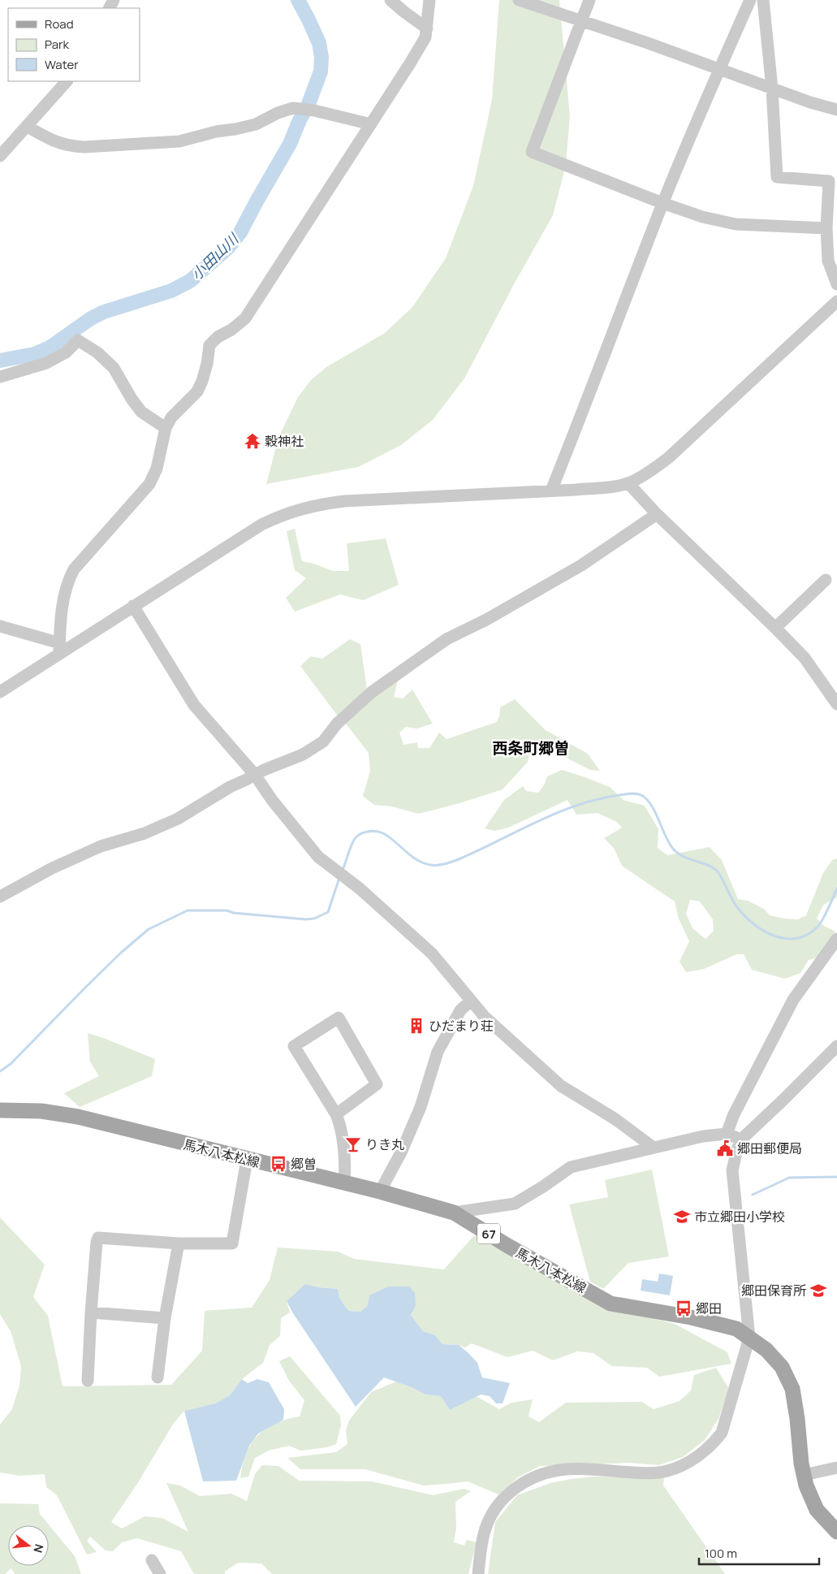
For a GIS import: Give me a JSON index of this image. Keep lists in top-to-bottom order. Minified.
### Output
{"streets":{"main road":["馬木八本松線","67"]},"districts":["西条町郷曽"],"water":["小田山川"],"places":{"temple":["穀神社"],"building":["ひだまり荘"],"bar":["りき丸"],"public building":["郷田郵便局"],"bus stop":["郷曽","郷田"],"school or university":["市立郷田小学校","郷田保育所"]},"legend":["Road","Park","Water"],"scale_bar":"100 m","north":"right"}
